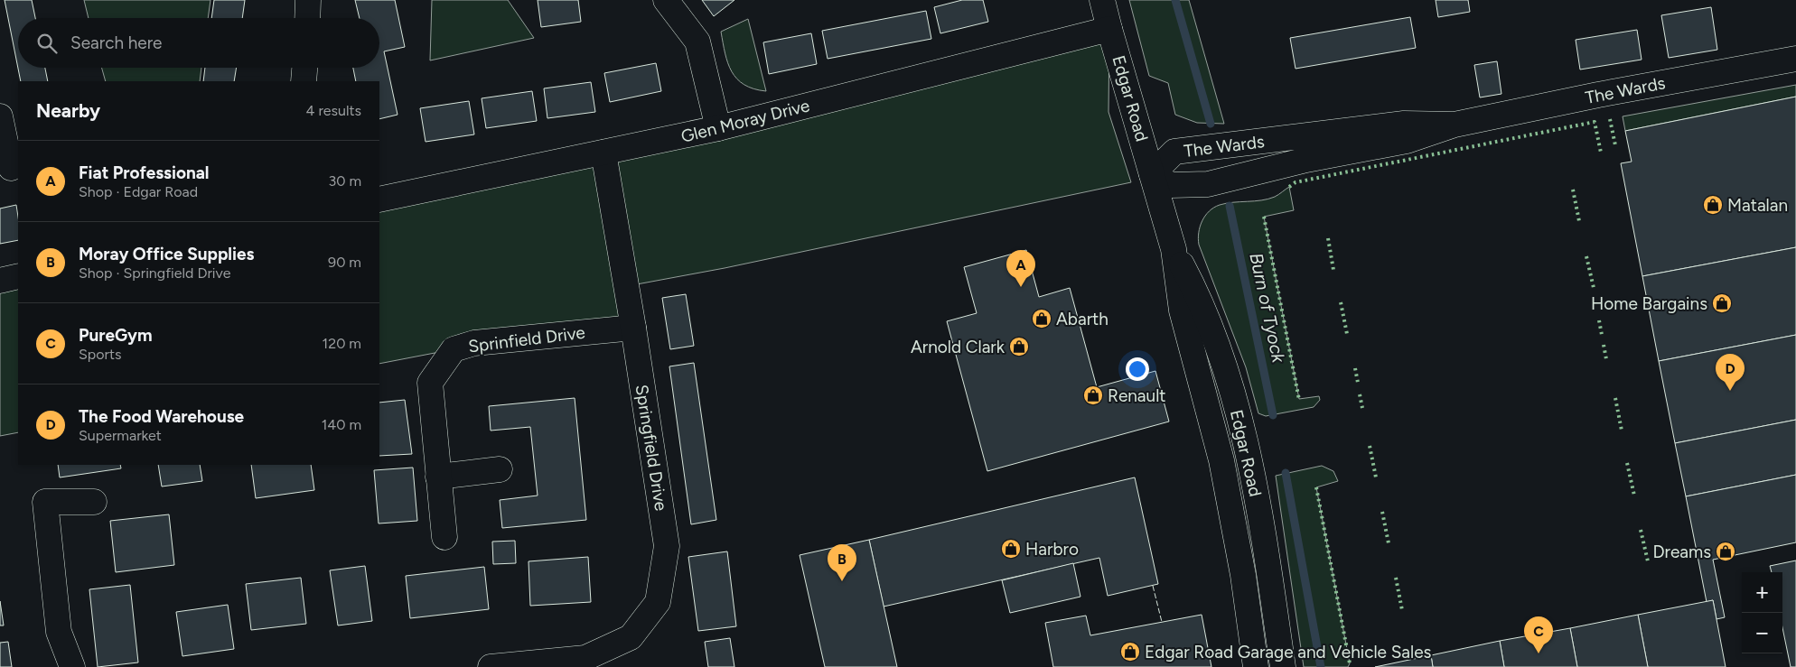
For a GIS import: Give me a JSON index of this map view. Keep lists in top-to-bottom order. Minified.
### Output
{"streets":{"street":["The Wards","Edgar Road","Glen Moray Drive","Sprinfield Drive","Springfield Drive"]},"crossings":[["The Wards","Edgar Road"],["Edgar Road","Glen Moray Drive"],["Glen Moray Drive","Springfield Drive"],["Sprinfield Drive","Springfield Drive"]],"water":["Burn of Tyock"],"places":{"shop":["Matalan","Home Bargains","Abarth","Arnold Clark","Renault","Harbro","Dreams","Edgar Road Garage and Vehicle Sales"]},"page":{"search":"Search here","heading":["Nearby","4 results"],"list":[{"mark":"A","name":"Fiat Professional","note":"Shop · Edgar Road","value":"30 m"},{"mark":"B","name":"Moray Office Supplies","note":"Shop · Springfield Drive","value":"90 m"},{"mark":"C","name":"PureGym","note":"Sports","value":"120 m"},{"mark":"D","name":"The Food Warehouse","note":"Supermarket","value":"140 m"}],"pins":["A","D","B","C"],"map_buttons":["+","−"]}}
